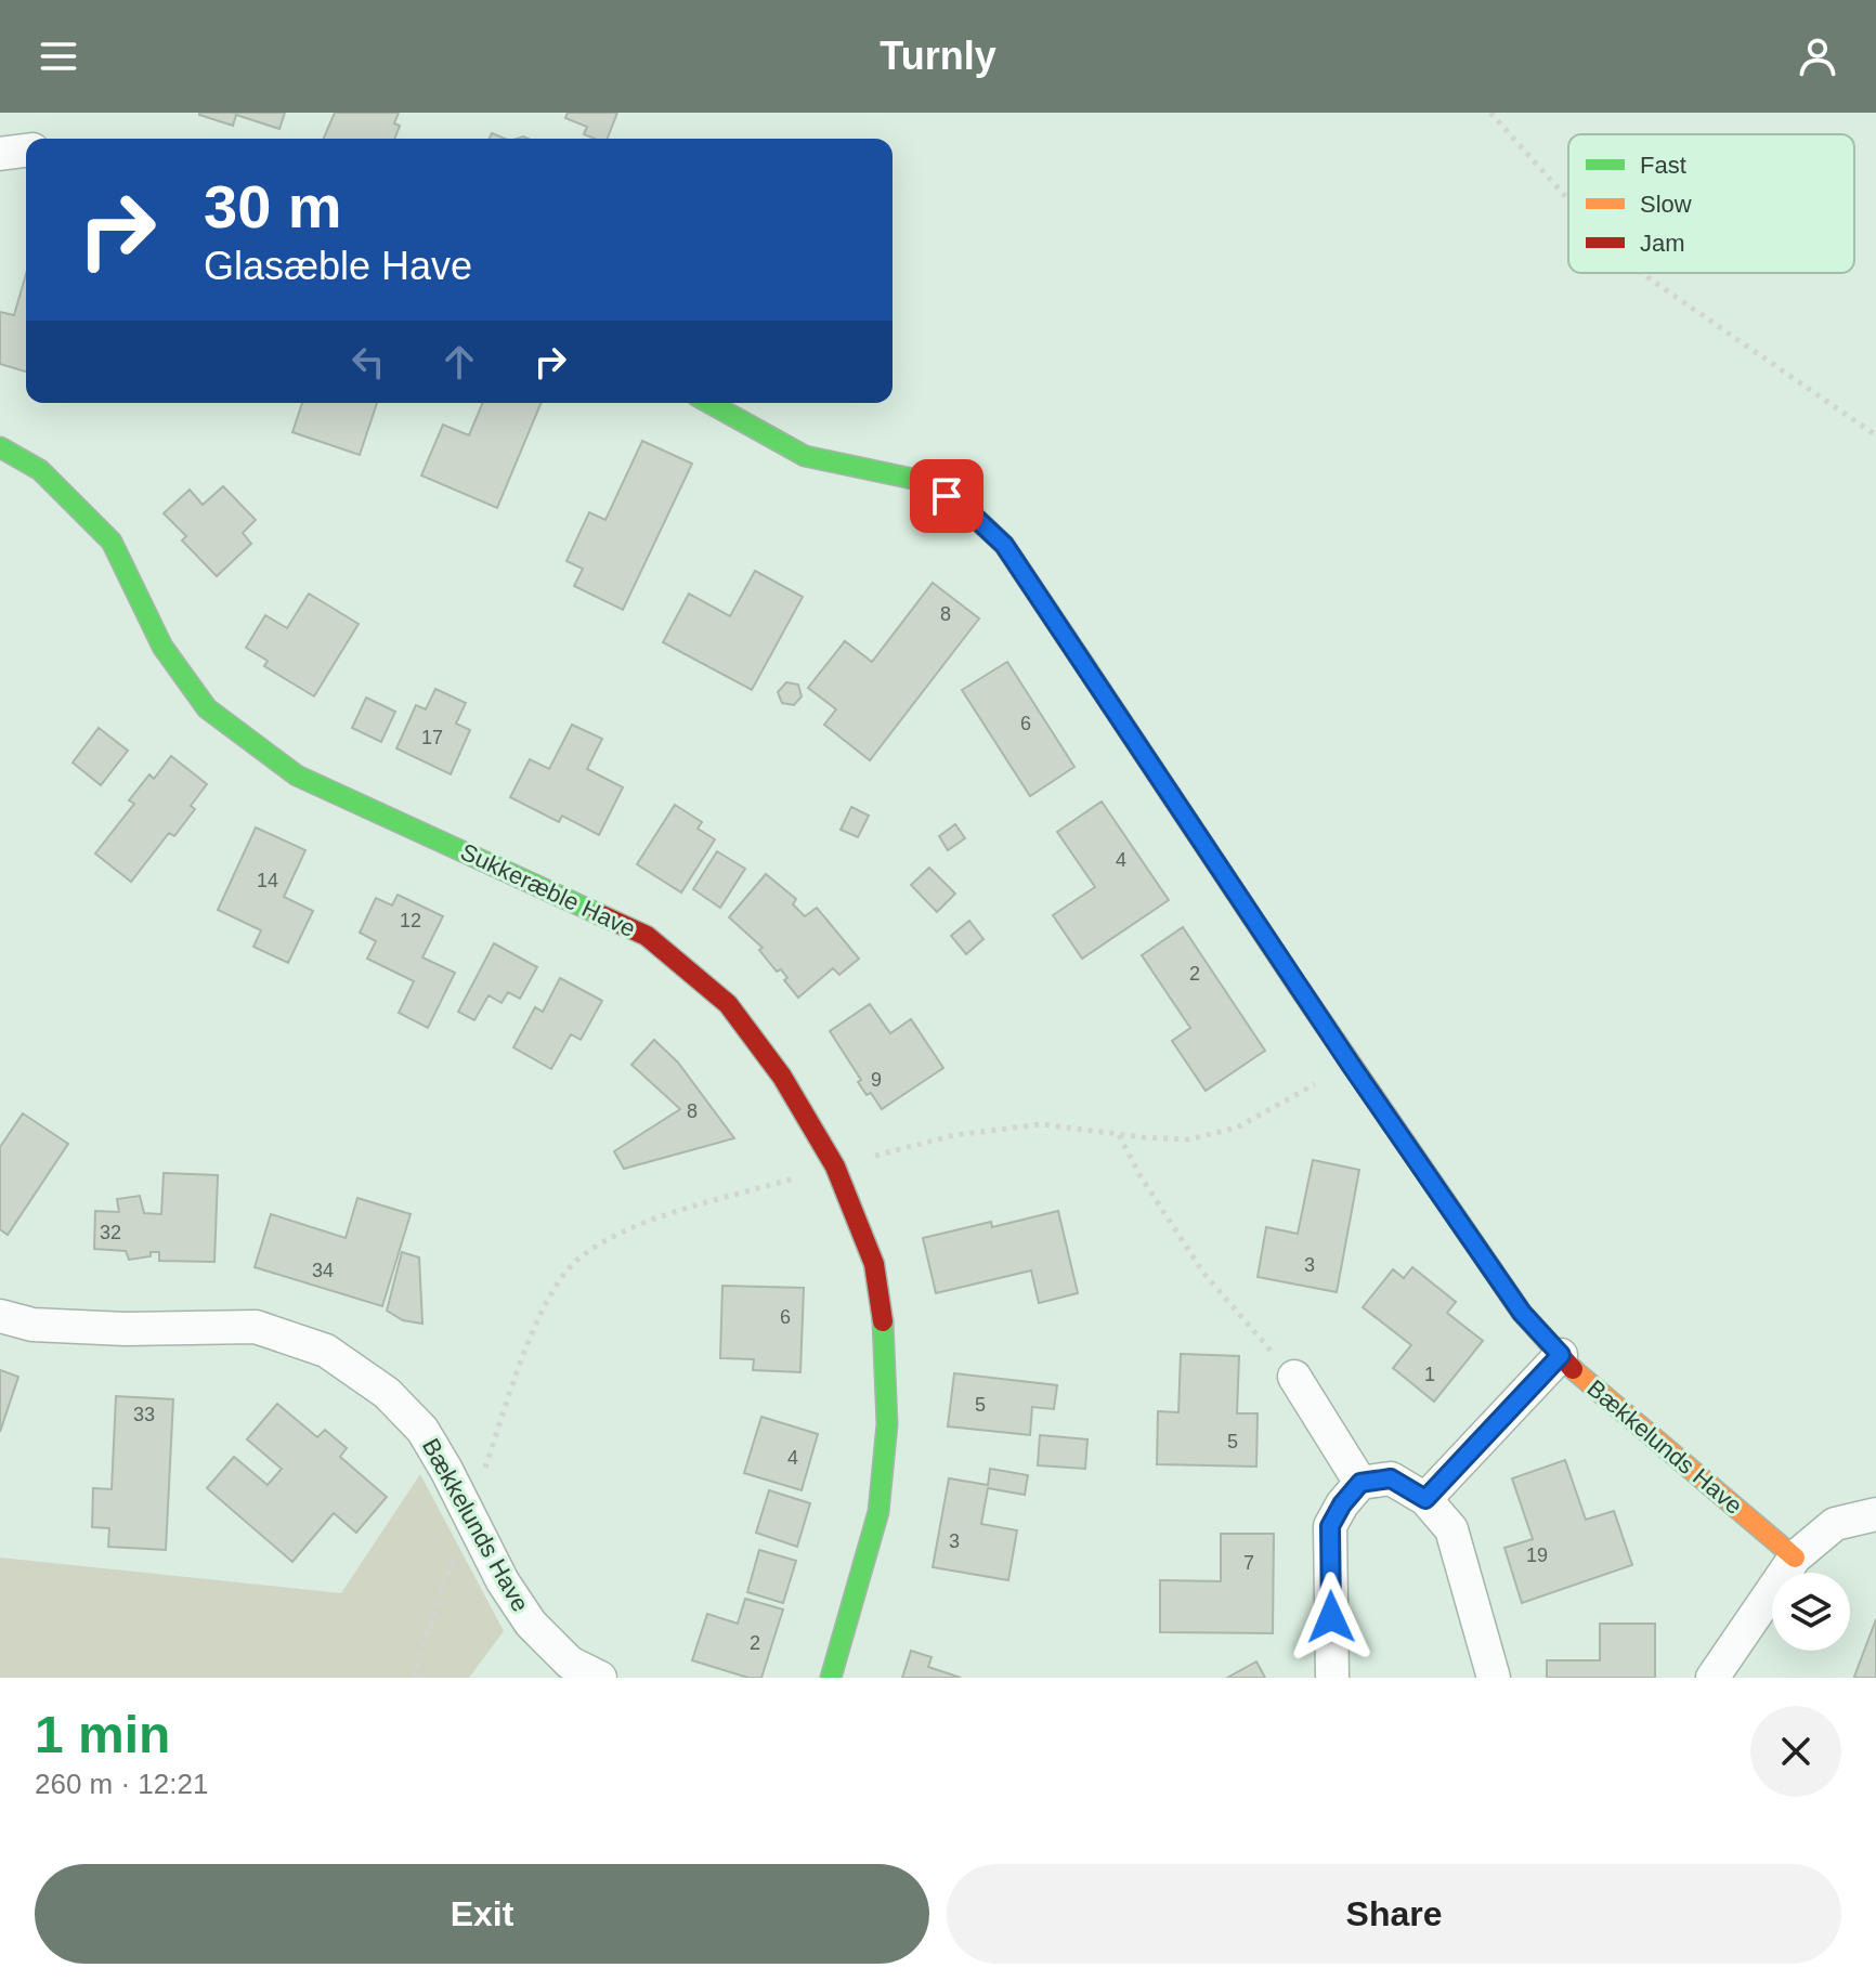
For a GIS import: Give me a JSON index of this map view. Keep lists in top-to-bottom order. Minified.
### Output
{"streets":{"street":["Sukkeræble Have","Bækkelunds Have"]},"house_numbers":["8","6","17","4","14","12","2","9","8","32","3","34","6","1","5","33","5","4","3","19","7","2"],"legend":["Fast","Slow","Jam"],"page":{"header":"Turnly","turn":["30 m","Glasæble Have"],"heading":["1 min","260 m · 12:21"],"buttons":["Exit","Share"]}}
